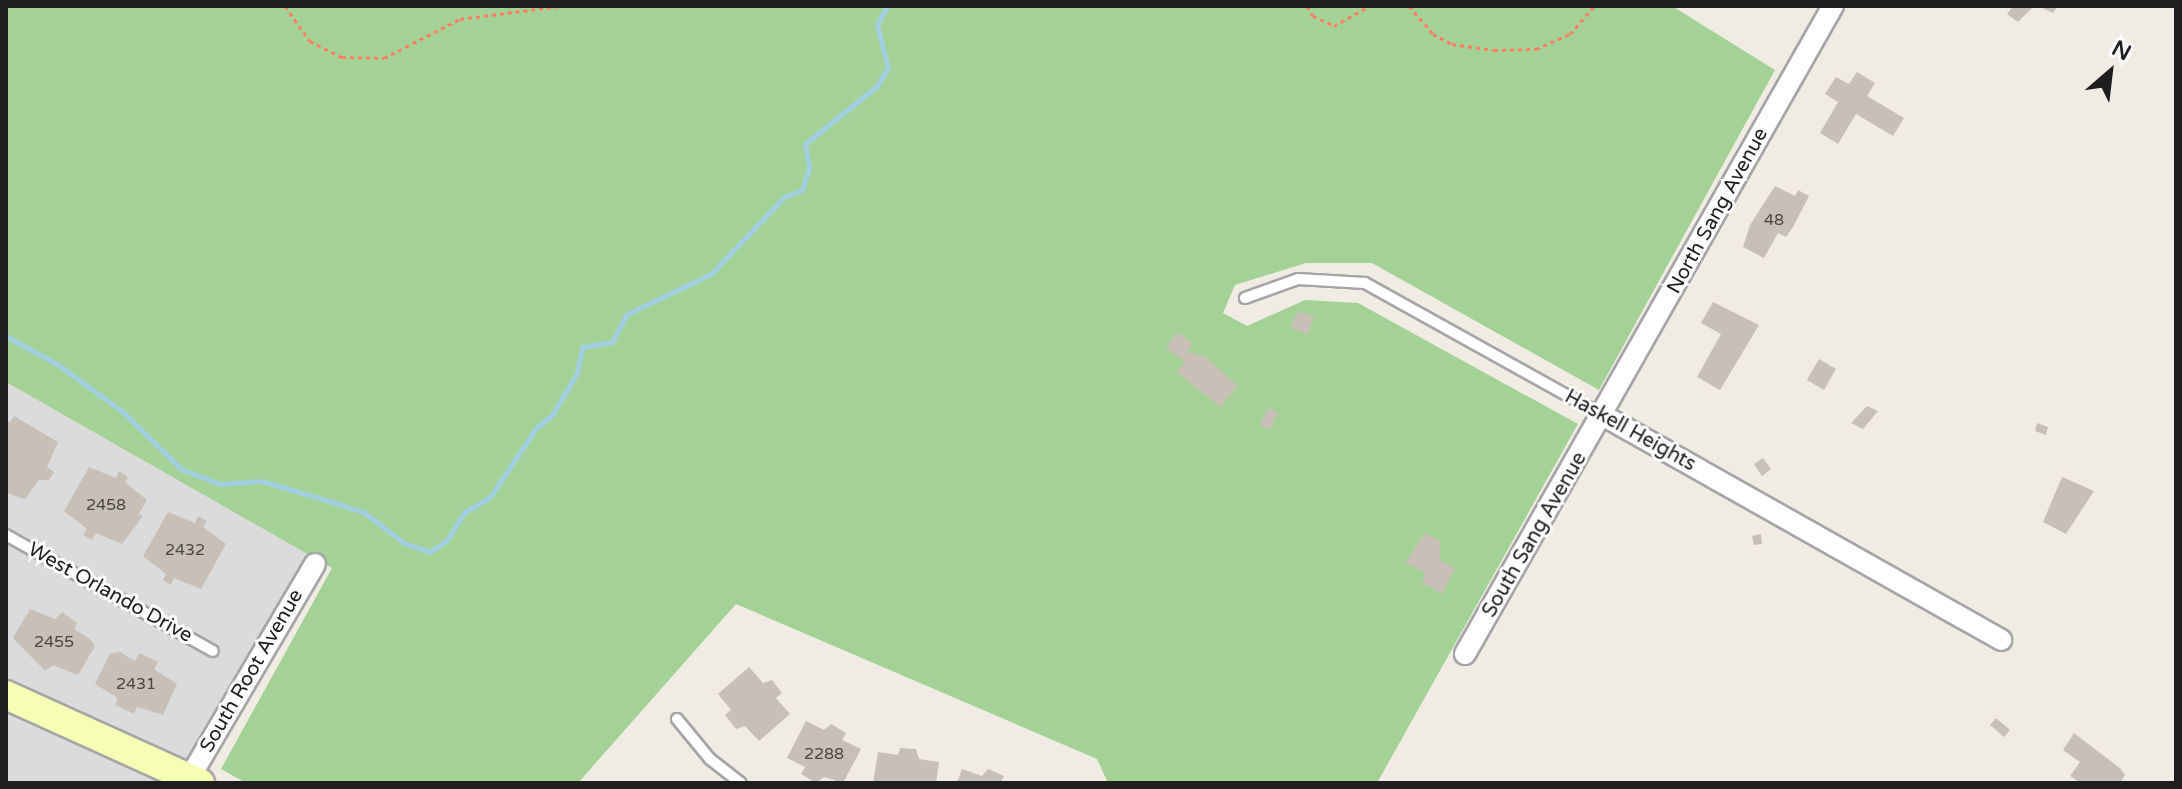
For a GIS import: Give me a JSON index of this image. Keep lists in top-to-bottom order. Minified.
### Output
{"streets":{"street":["North Sang Avenue","Haskell Heights","South Sang Avenue","South Root Avenue"],"lane":["West Orlando Drive"]},"crossings":[["North Sang Avenue","Haskell Heights"],["North Sang Avenue","South Sang Avenue"],["Haskell Heights","South Sang Avenue"]],"house_numbers":["48","2458","2432","2455","2431","2288"],"north":"top right"}
